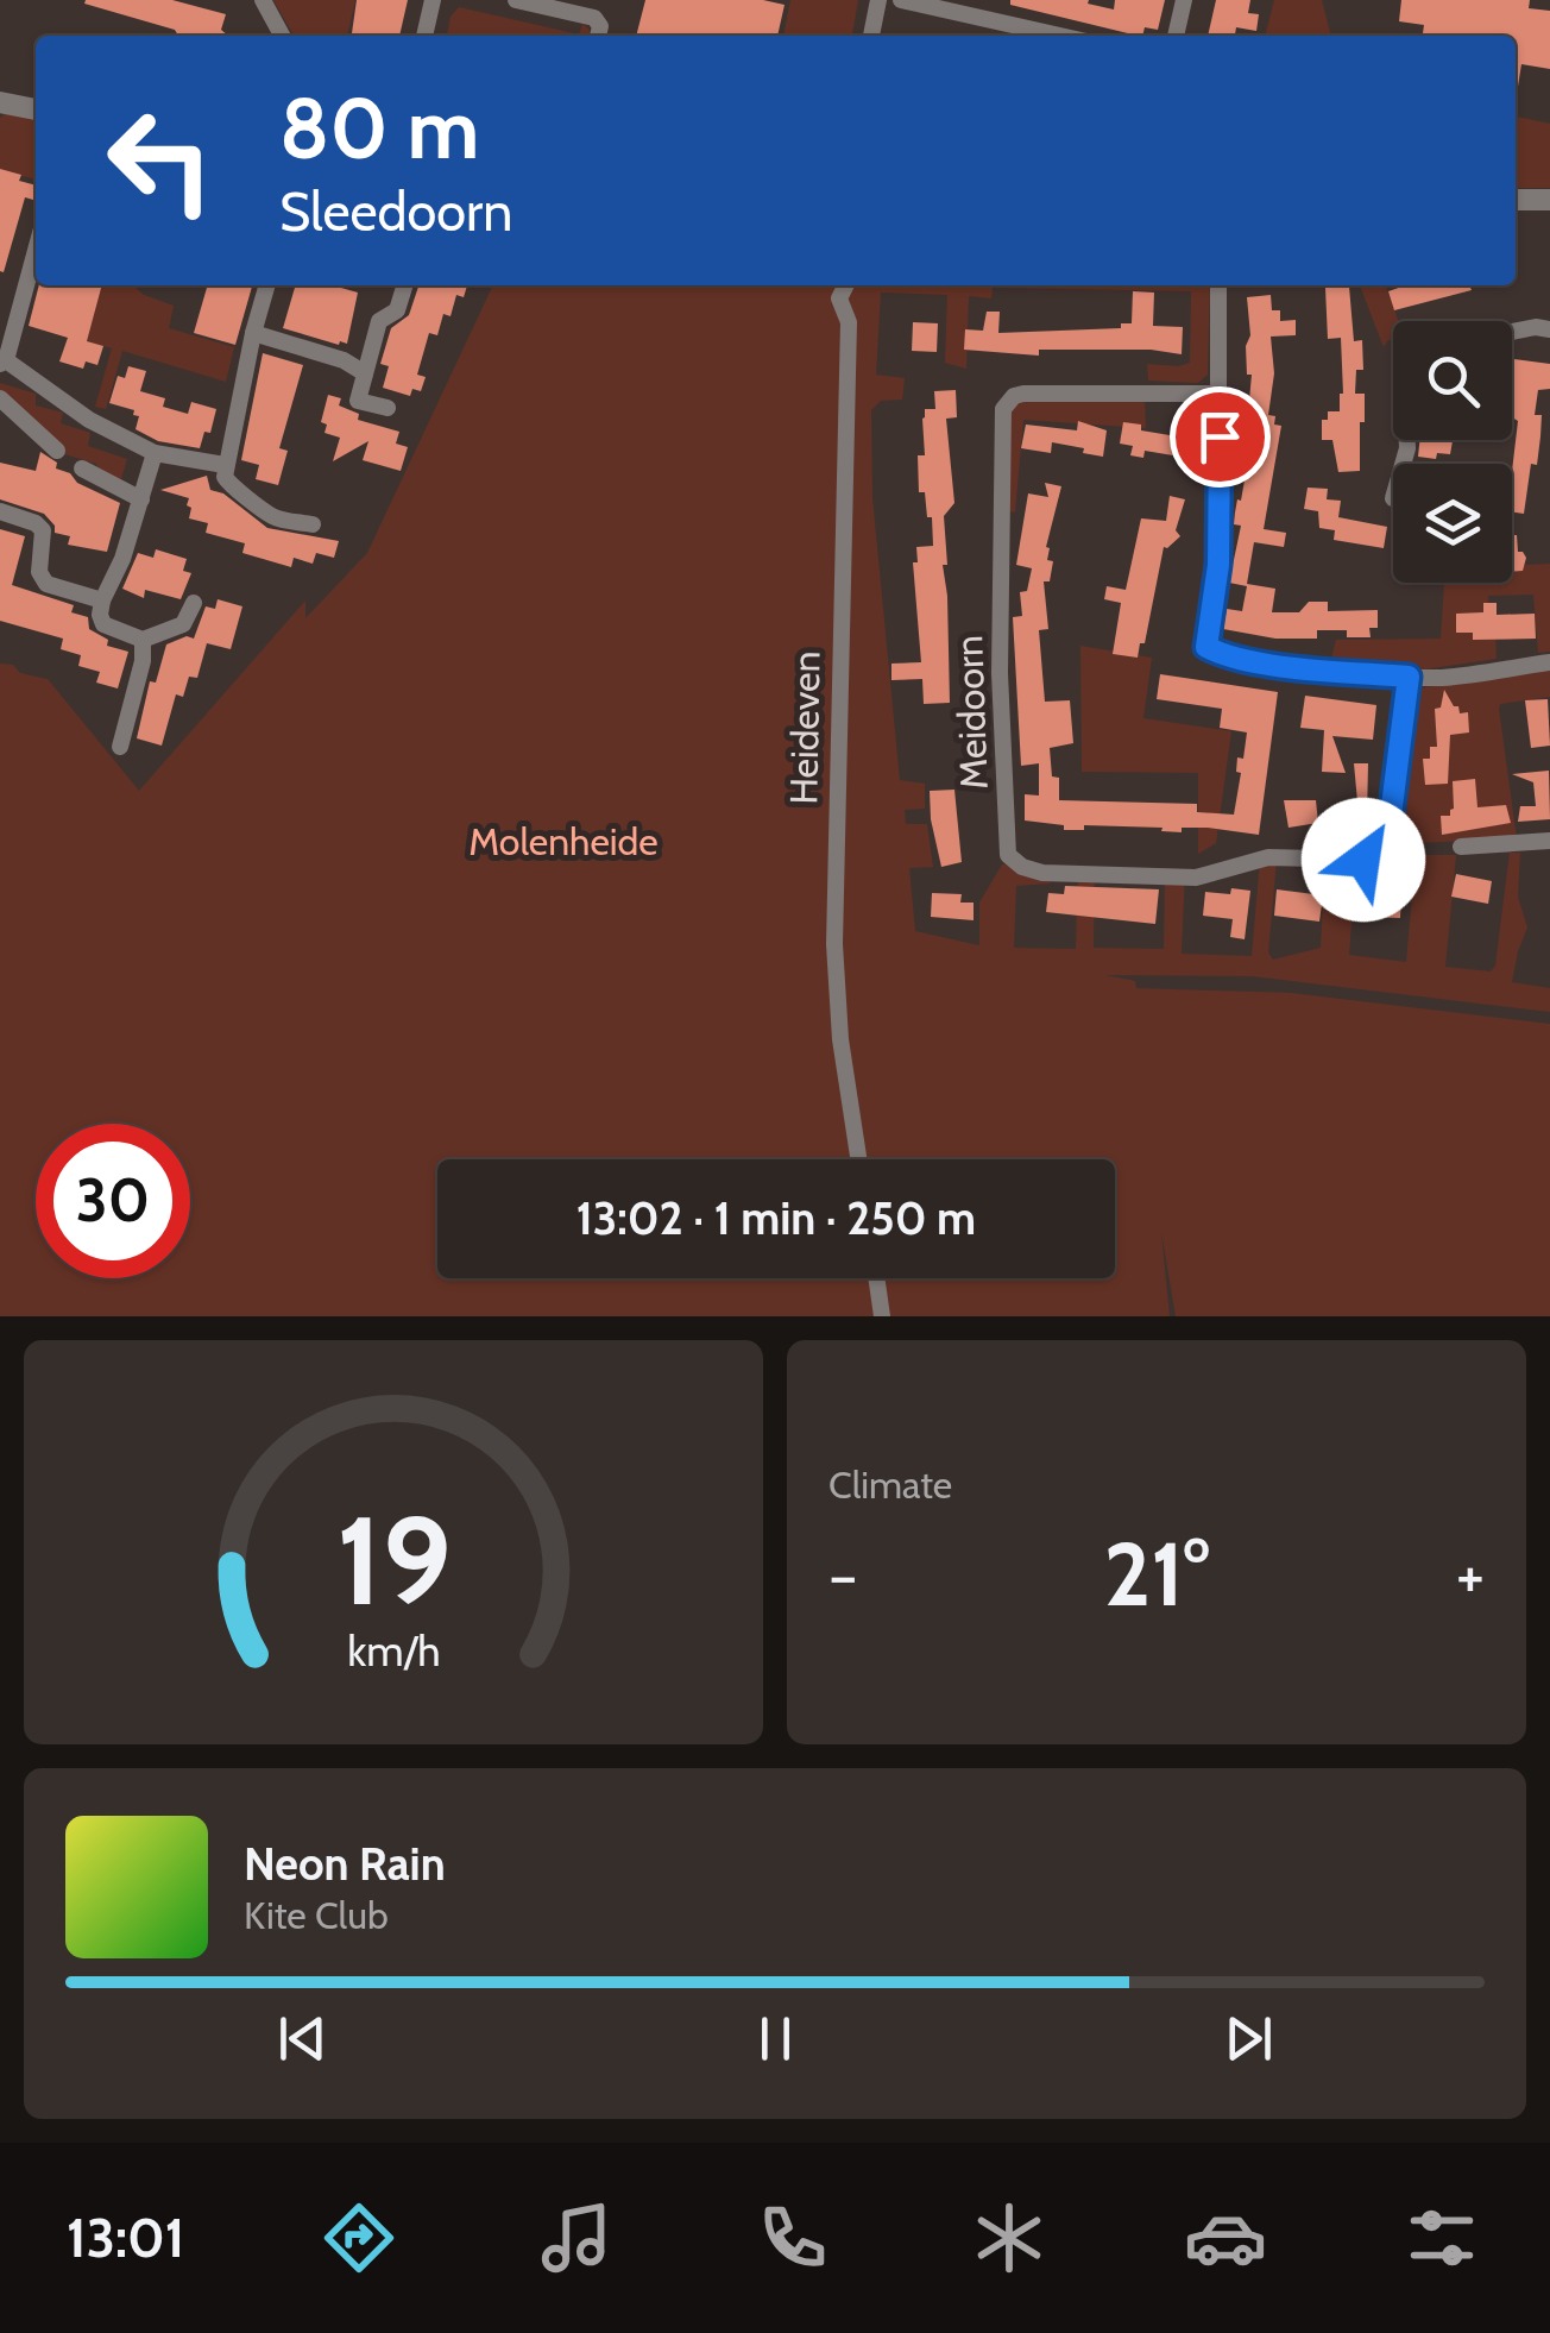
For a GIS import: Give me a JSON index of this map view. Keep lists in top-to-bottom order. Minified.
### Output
{"streets":{"street":["Meidoorn","Heideven"]},"parks":["Molenheide"],"page":{"turn":["80 m","Sleedoorn"],"limit":"30","trip":"13:02 · 1 min · 250 m","tile":"Climate","heat":["−","21°","+"],"song":["Neon Rain","Kite Club"],"tabs":"13:01","gauge":["19","km/h"]}}
